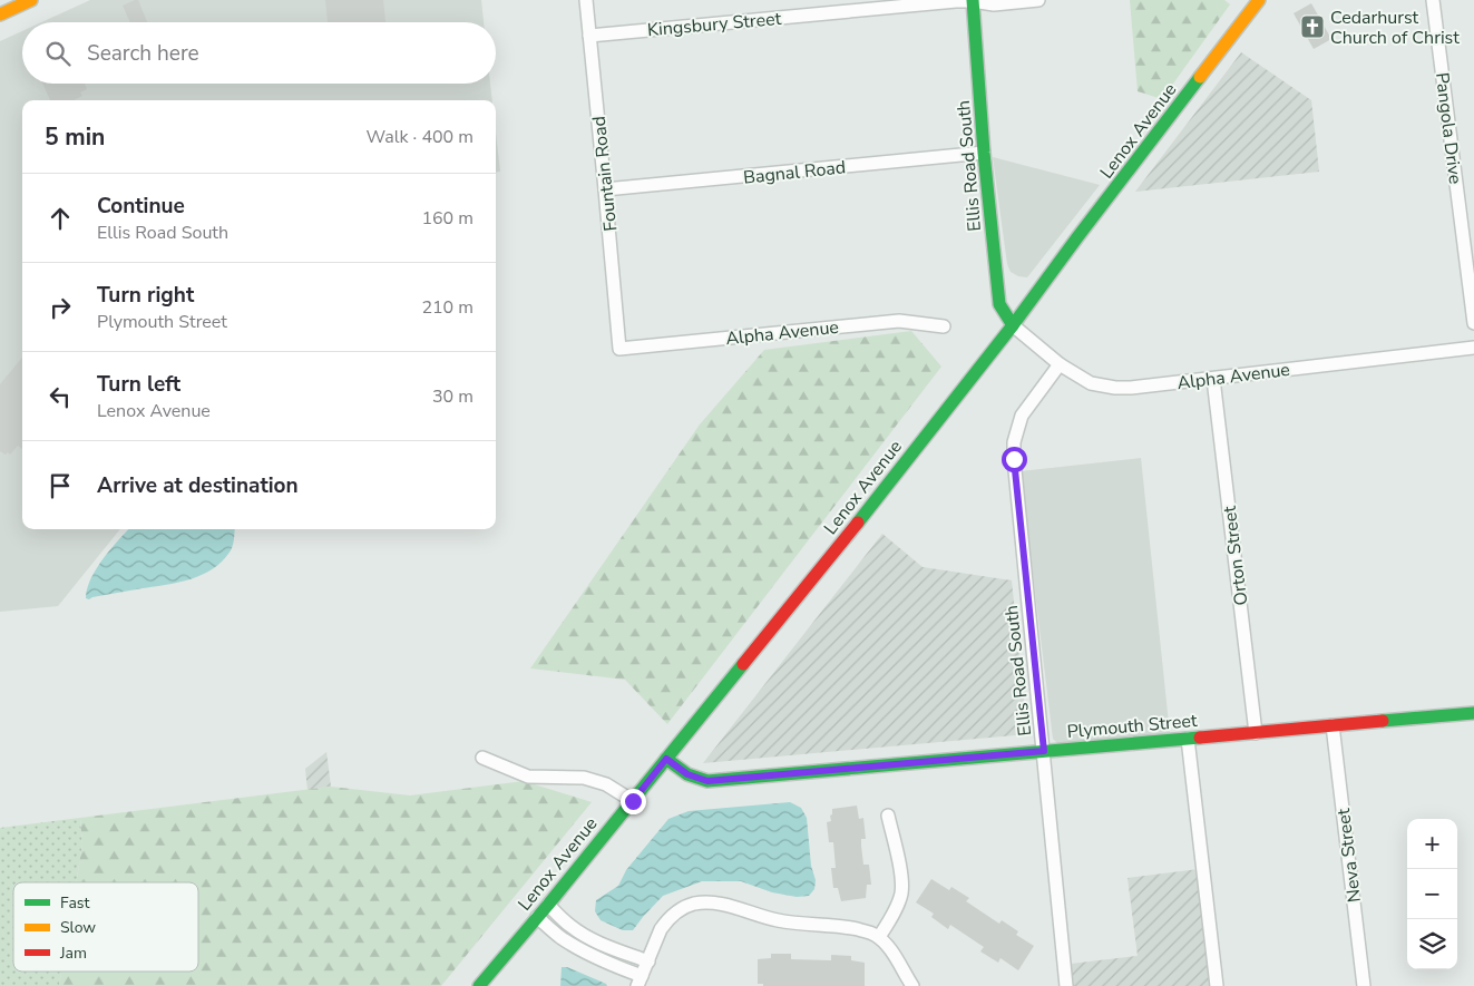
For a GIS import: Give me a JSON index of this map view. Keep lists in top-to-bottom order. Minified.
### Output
{"streets":{"main road":["Lenox Avenue","Ellis Road South","Plymouth Street"],"street":["Kingsbury Street","Pangola Drive","Bagnal Road","Fountain Road","Alpha Avenue","Orton Street","Neva Street"]},"crossings":[["Kingsbury Street","Ellis Road South"],["Kingsbury Street","Fountain Road"],["Lenox Avenue","Ellis Road South"],["Lenox Avenue","Alpha Avenue"],["Lenox Avenue","Plymouth Street"],["Ellis Road South","Bagnal Road"],["Ellis Road South","Alpha Avenue"],["Ellis Road South","Plymouth Street"],["Bagnal Road","Fountain Road"],["Fountain Road","Alpha Avenue"],["Alpha Avenue","Orton Street"],["Orton Street","Plymouth Street"],["Plymouth Street","Neva Street"]],"places":{"church":["Cedarhurst Church of Christ"]},"legend":["Fast","Slow","Jam"],"page":{"search":"Search here","heading":["5 min","Walk · 400 m"],"list":[["Continue","Ellis Road South","160 m"],["Turn right","Plymouth Street","210 m"],["Turn left","Lenox Avenue","30 m"],"Arrive at destination"],"map_buttons":["+","−"]}}
